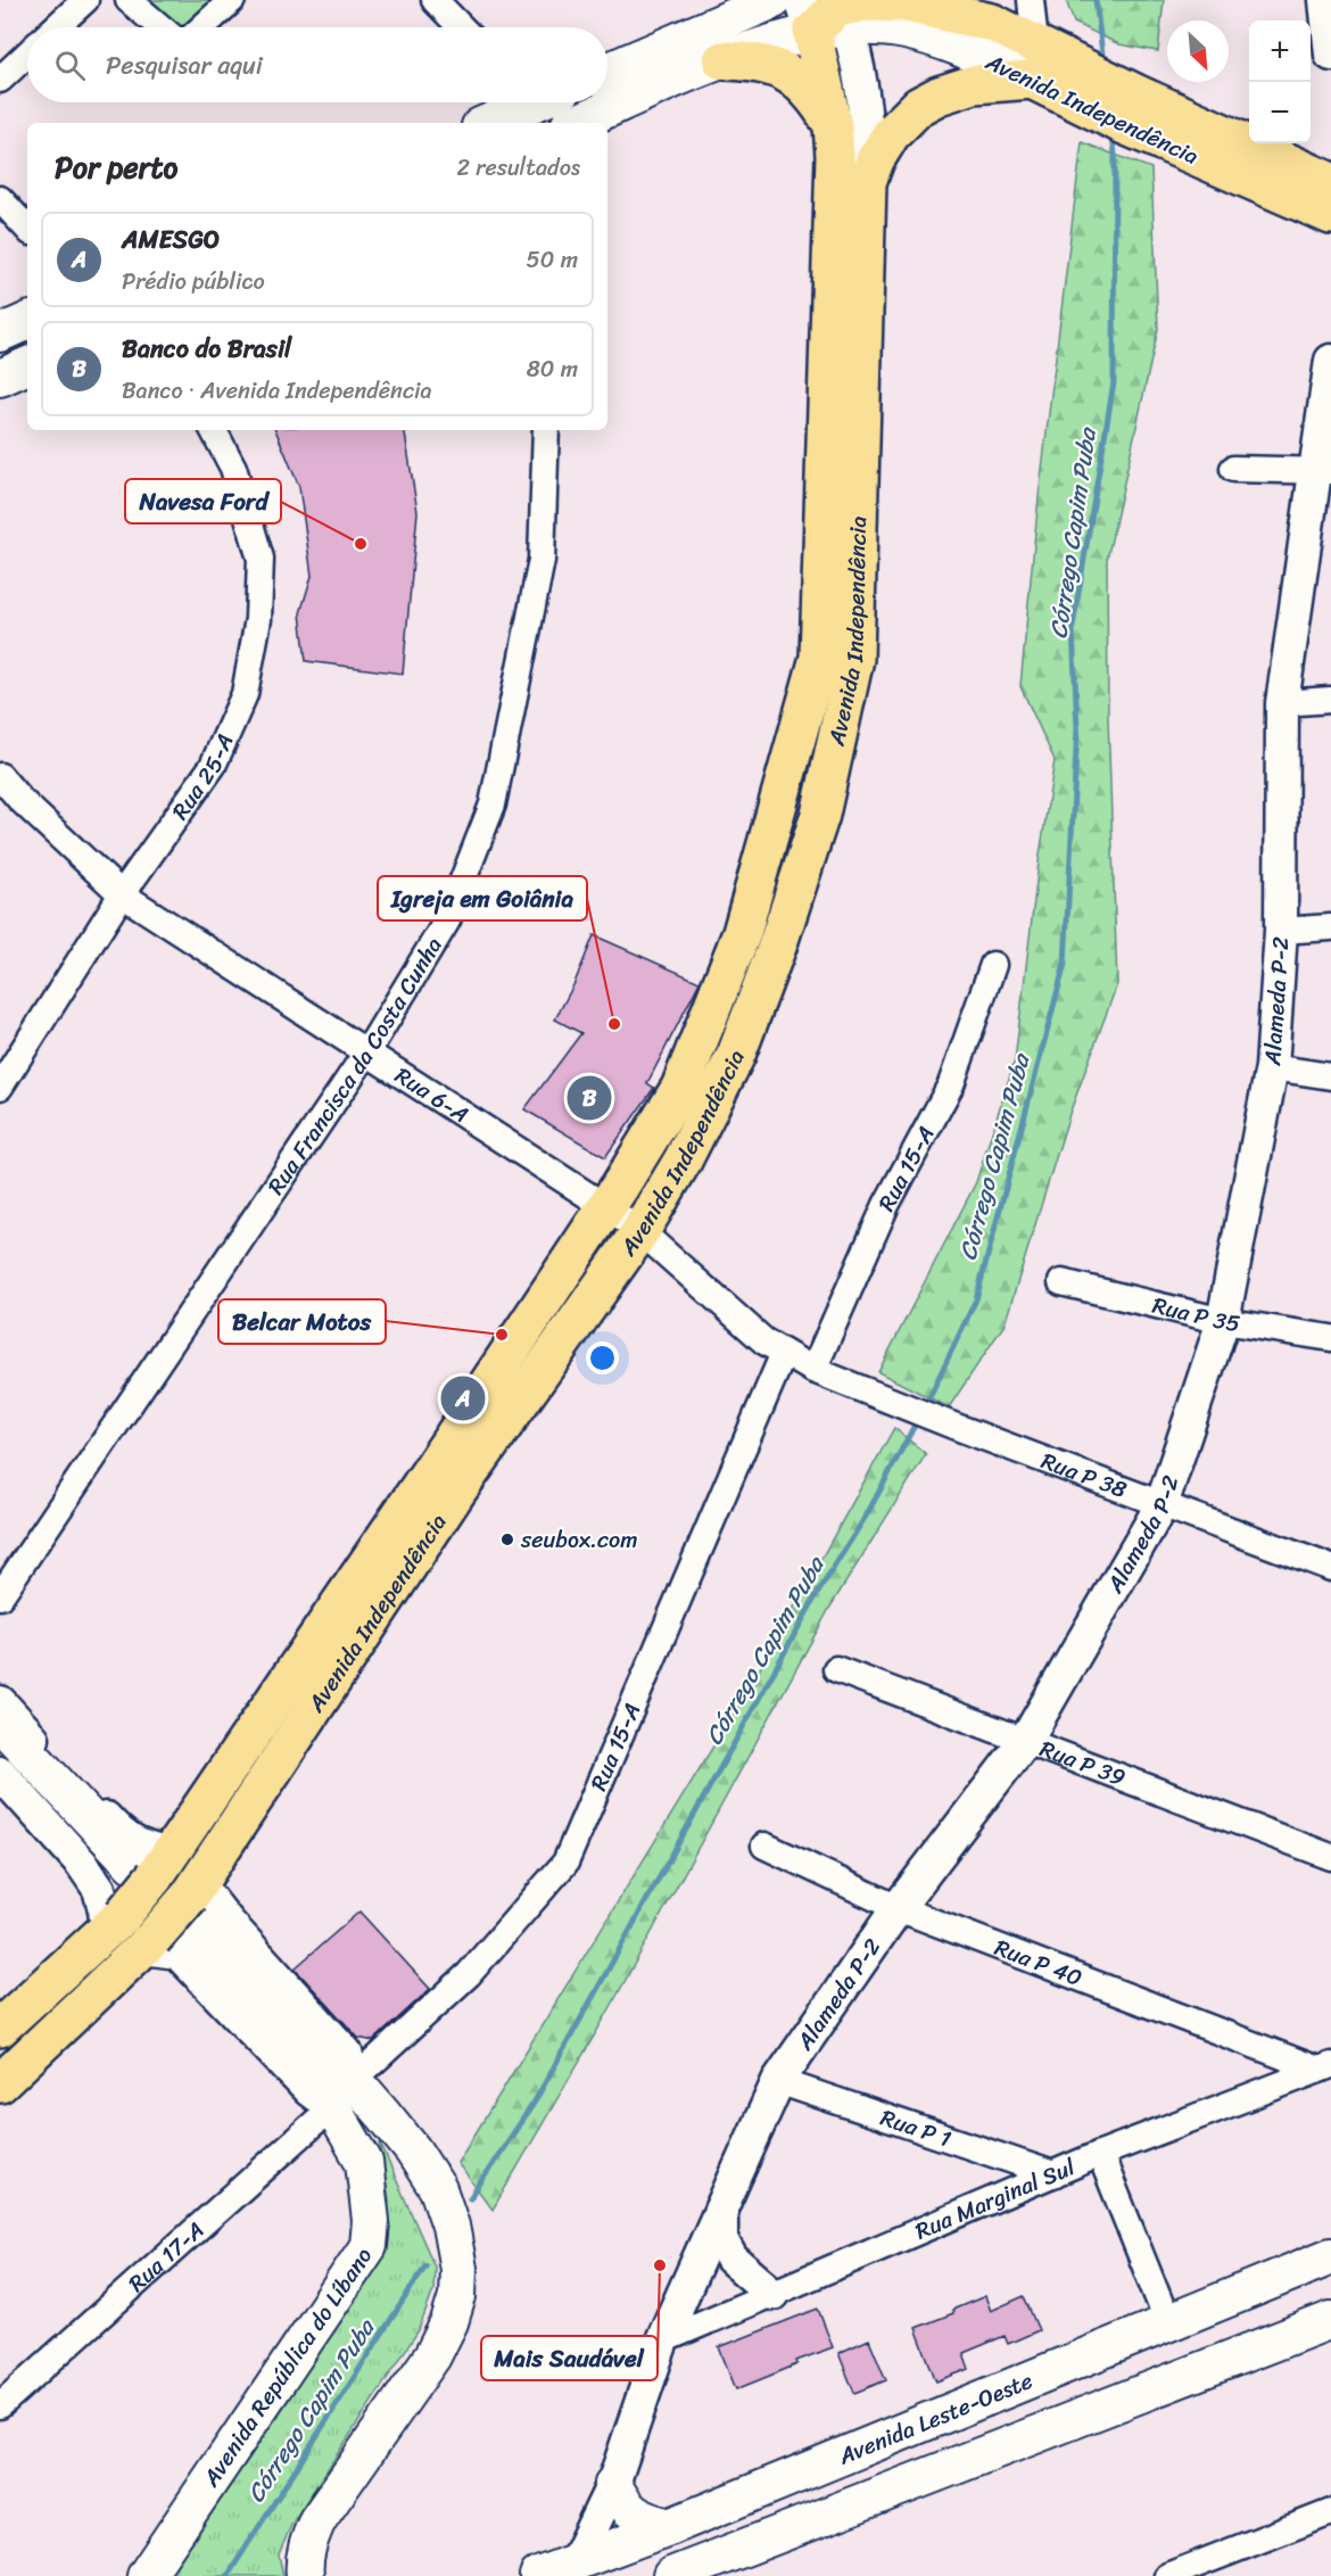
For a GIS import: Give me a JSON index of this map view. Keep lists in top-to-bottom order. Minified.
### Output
{"streets":{"main road":["Avenida Independência","Avenida República do Líbano","Avenida Leste-Oeste"],"street":["Rua 25-A","Alameda P-2","Rua Francisca da Costa Cunha","Rua 6-A","Rua 15-A","Rua P 35","Rua P 38","Rua P 39","Rua P 40","Rua P 1","Rua Marginal Sul","Rua 17-A"]},"crossings":[["Avenida Independência","Rua 6-A"],["Avenida Independência","Avenida República do Líbano"],["Rua 25-A","Rua 6-A"],["Alameda P-2","Rua P 35"],["Alameda P-2","Rua P 38"],["Alameda P-2","Rua P 39"],["Alameda P-2","Rua P 40"],["Alameda P-2","Rua P 1"],["Alameda P-2","Rua Marginal Sul"],["Alameda P-2","Avenida Leste-Oeste"],["Rua Francisca da Costa Cunha","Rua 6-A"],["Rua 6-A","Rua 15-A"],["Rua 6-A","Rua P 38"],["Rua 15-A","Avenida República do Líbano"],["Rua P 40","Rua Marginal Sul"],["Rua P 1","Rua Marginal Sul"],["Rua 17-A","Avenida República do Líbano"]],"water":["Córrego Capim Puba"],"places":["Navesa Ford","Igreja em Goiânia","Belcar Motos","seubox.com","Mais Saudável"],"north":"bottom right","page":{"map_buttons":["+","−"],"search":"Pesquisar aqui","heading":["Por perto","2 resultados"],"list":[{"mark":"A","name":"AMESGO","note":"Prédio público","value":"50 m"},{"mark":"B","name":"Banco do Brasil","note":"Banco · Avenida Independência","value":"80 m"}],"pins":["B","A"]}}
